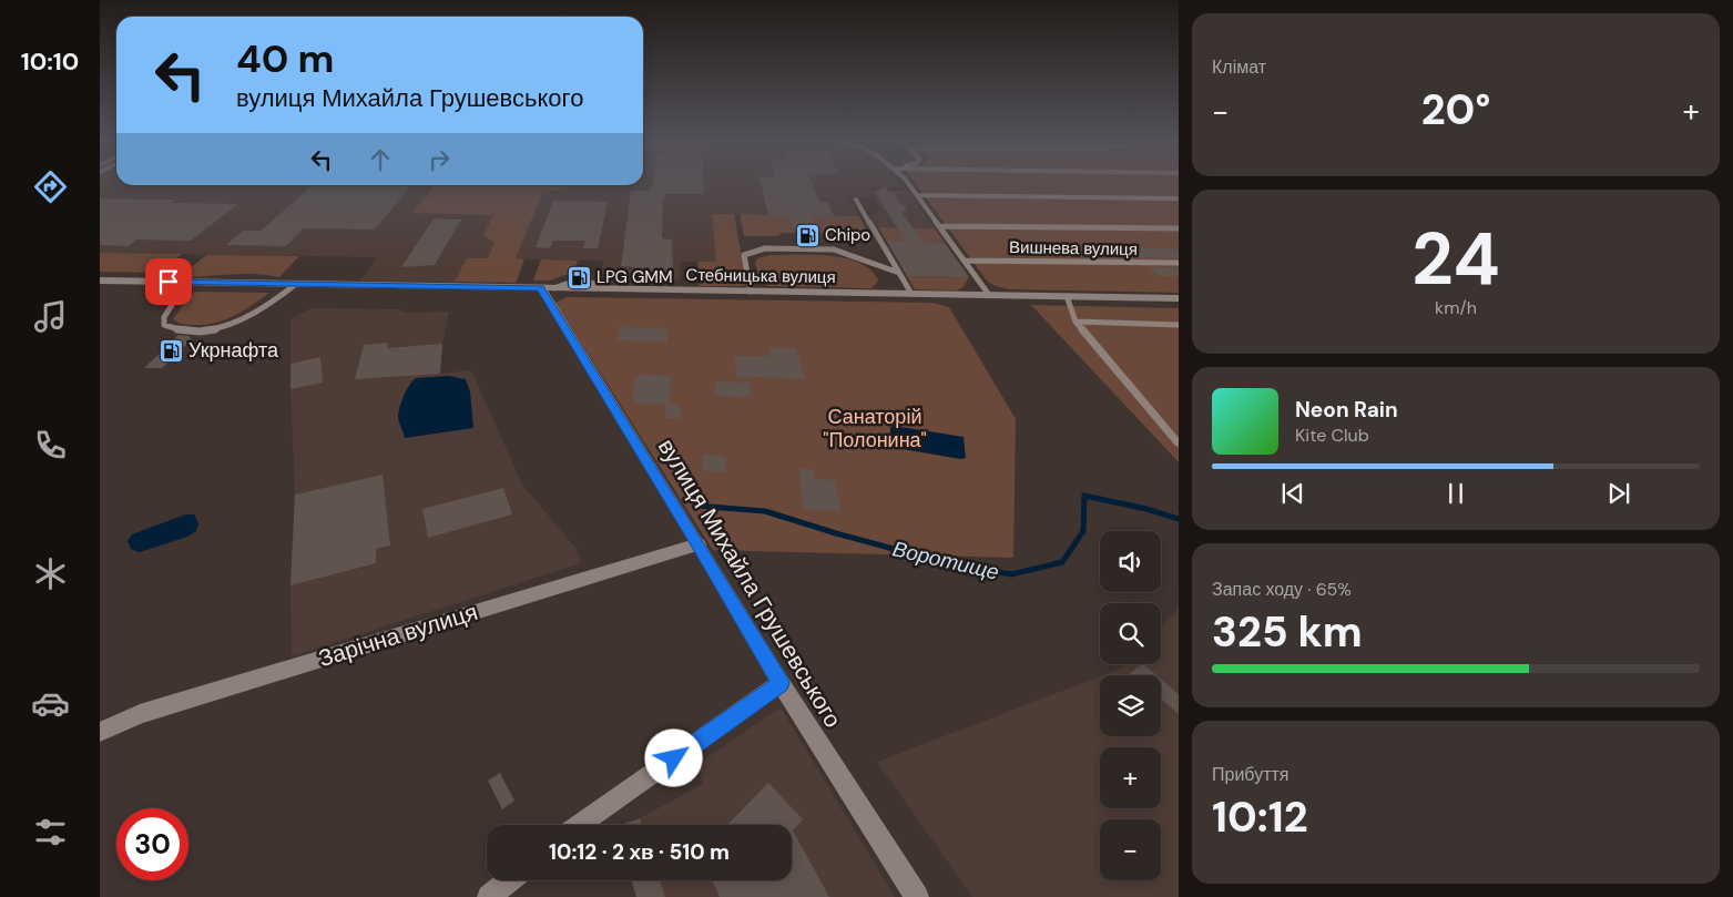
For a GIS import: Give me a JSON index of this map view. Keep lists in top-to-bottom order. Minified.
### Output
{"streets":{"street":["Стебницька вулиця","вулиця Михайла Грушевського","Зарічна вулиця"],"lane":["Вишнева вулиця"]},"crossings":[["Стебницька вулиця","вулиця Михайла Грушевського"],["вулиця Михайла Грушевського","Зарічна вулиця"]],"water":["Воротище"],"parks":["Санаторій \"Полонина\""],"places":{"fuel station":["Chipo","LPG GMM","Укрнафта"]},"page":{"tabs":"10:10","tile":["Клімат",["24","km/h"],["Запас ходу · 65%","325 km"],["Прибуття","10:12"]],"turn":["40 m","вулиця Михайла Грушевського"],"heat":["−","20°","+"],"song":["Neon Rain","Kite Club"],"map_buttons":["+","−"],"limit":"30","trip":"10:12 · 2 хв · 510 m"}}
